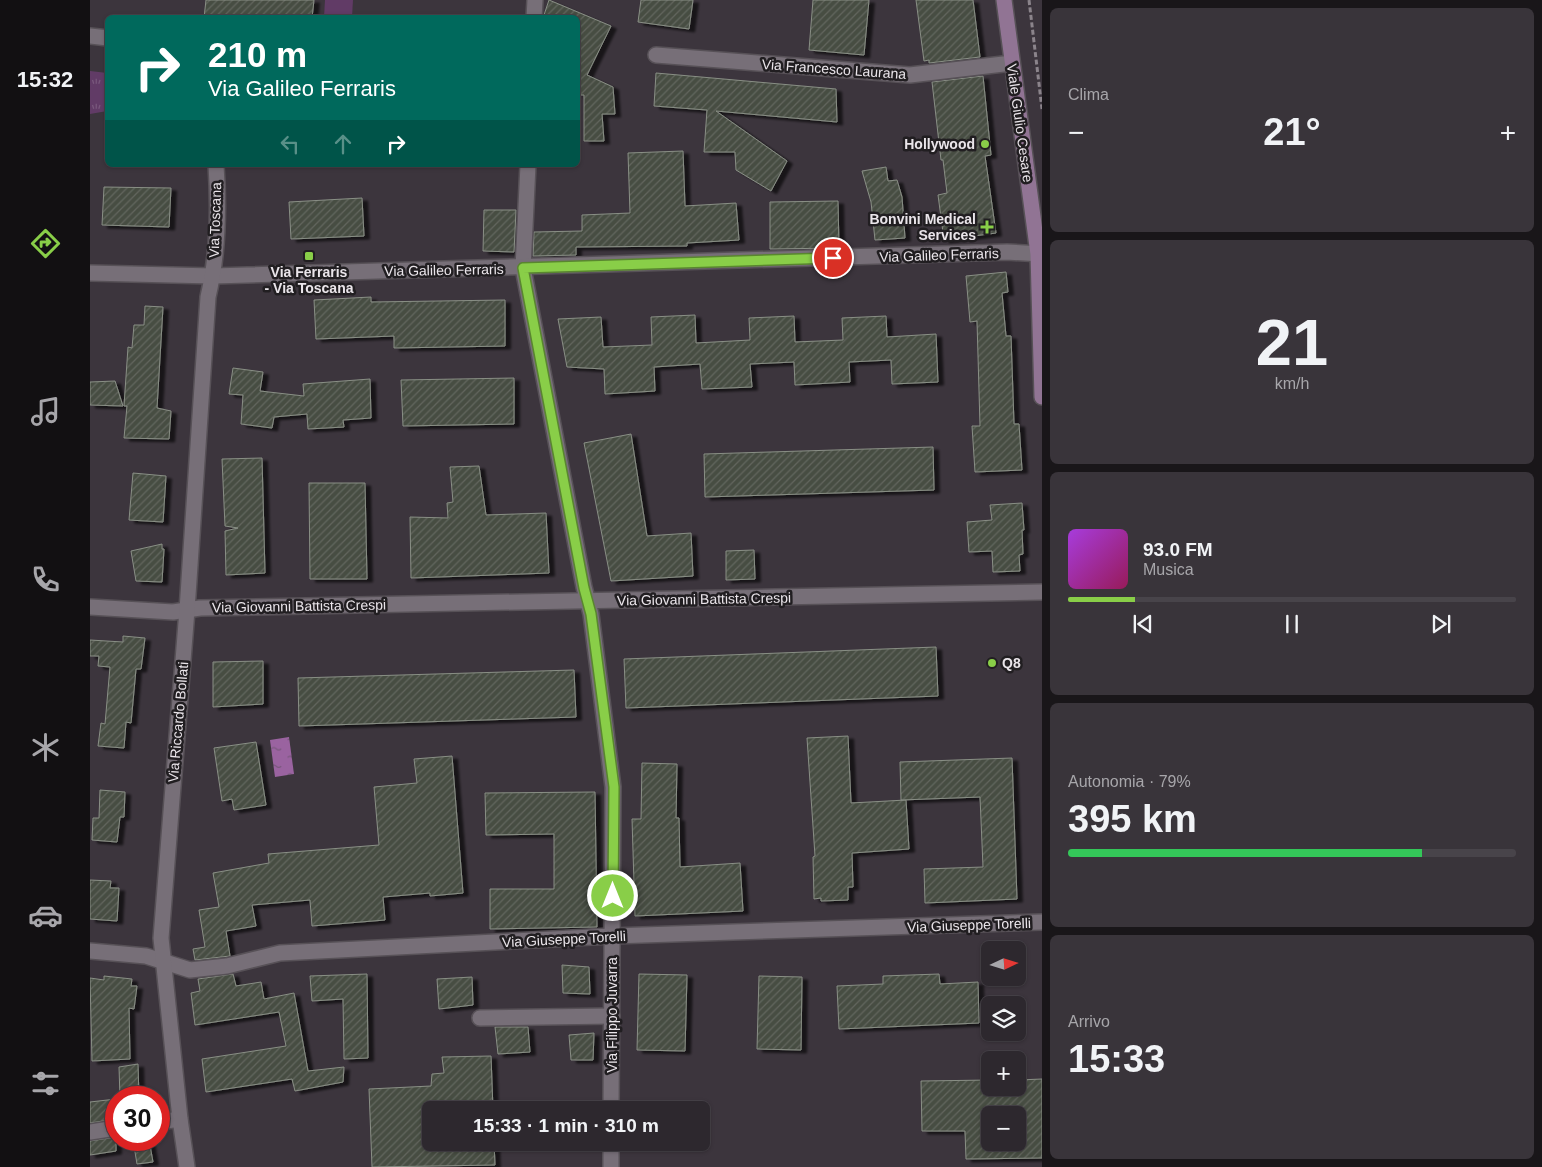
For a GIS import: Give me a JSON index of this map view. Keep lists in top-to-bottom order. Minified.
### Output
{"streets":{"main road":["Viale Giulio Cesare"],"street":["Via Francesco Laurana","Via Toscana","Via Galileo Ferraris","Via Giovanni Battista Crespi","Via Riccardo Bollati","Via Giuseppe Torelli","Via Filippo Juvarra"]},"crossings":[["Via Francesco Laurana","Viale Giulio Cesare"],["Viale Giulio Cesare","Via Galileo Ferraris"],["Via Toscana","Via Galileo Ferraris"],["Via Toscana","Via Riccardo Bollati"],["Via Galileo Ferraris","Via Riccardo Bollati"],["Via Galileo Ferraris","Via Filippo Juvarra"],["Via Giovanni Battista Crespi","Via Riccardo Bollati"],["Via Giovanni Battista Crespi","Via Filippo Juvarra"],["Via Riccardo Bollati","Via Giuseppe Torelli"],["Via Giuseppe Torelli","Via Filippo Juvarra"]],"places":{"other":["Hollywood","Q8"],"health":["Bonvini Medical Services"],"transit":["Via Ferraris - Via Toscana"]},"north":"right","page":{"tabs":"15:32","tile":["Clima",["21","km/h"],["Autonomia · 79%","395 km"],["Arrivo","15:33"]],"turn":["210 m","Via Galileo Ferraris"],"heat":["−","21°","+"],"song":["93.0 FM","Musica"],"map_buttons":["+","−"],"limit":"30","trip":"15:33 · 1 min · 310 m"}}
